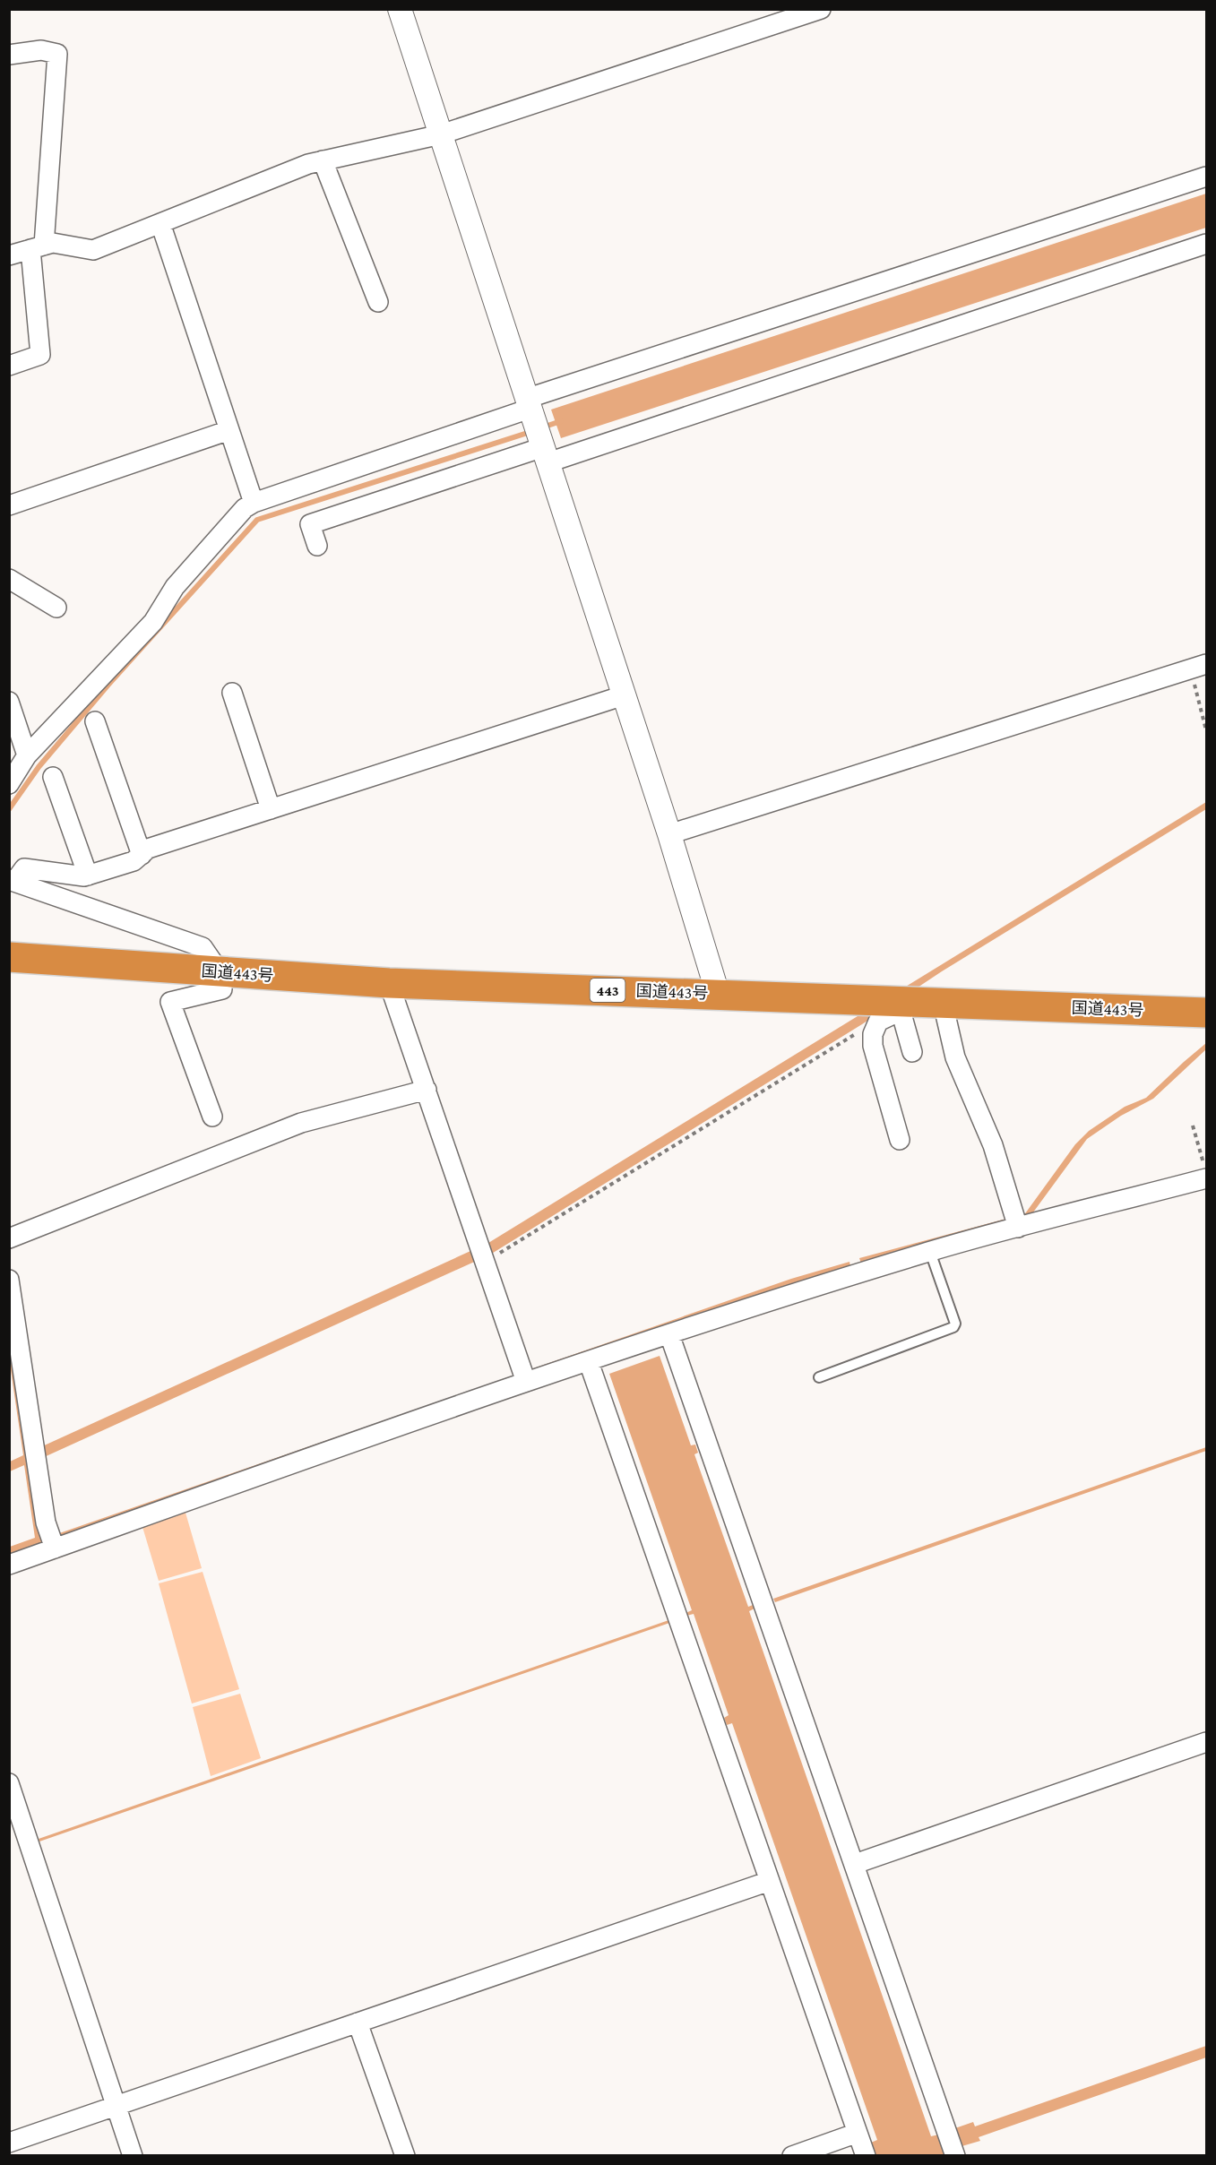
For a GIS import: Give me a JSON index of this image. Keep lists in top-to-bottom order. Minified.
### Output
{"streets":{"highway":["国道443号","443"]}}
